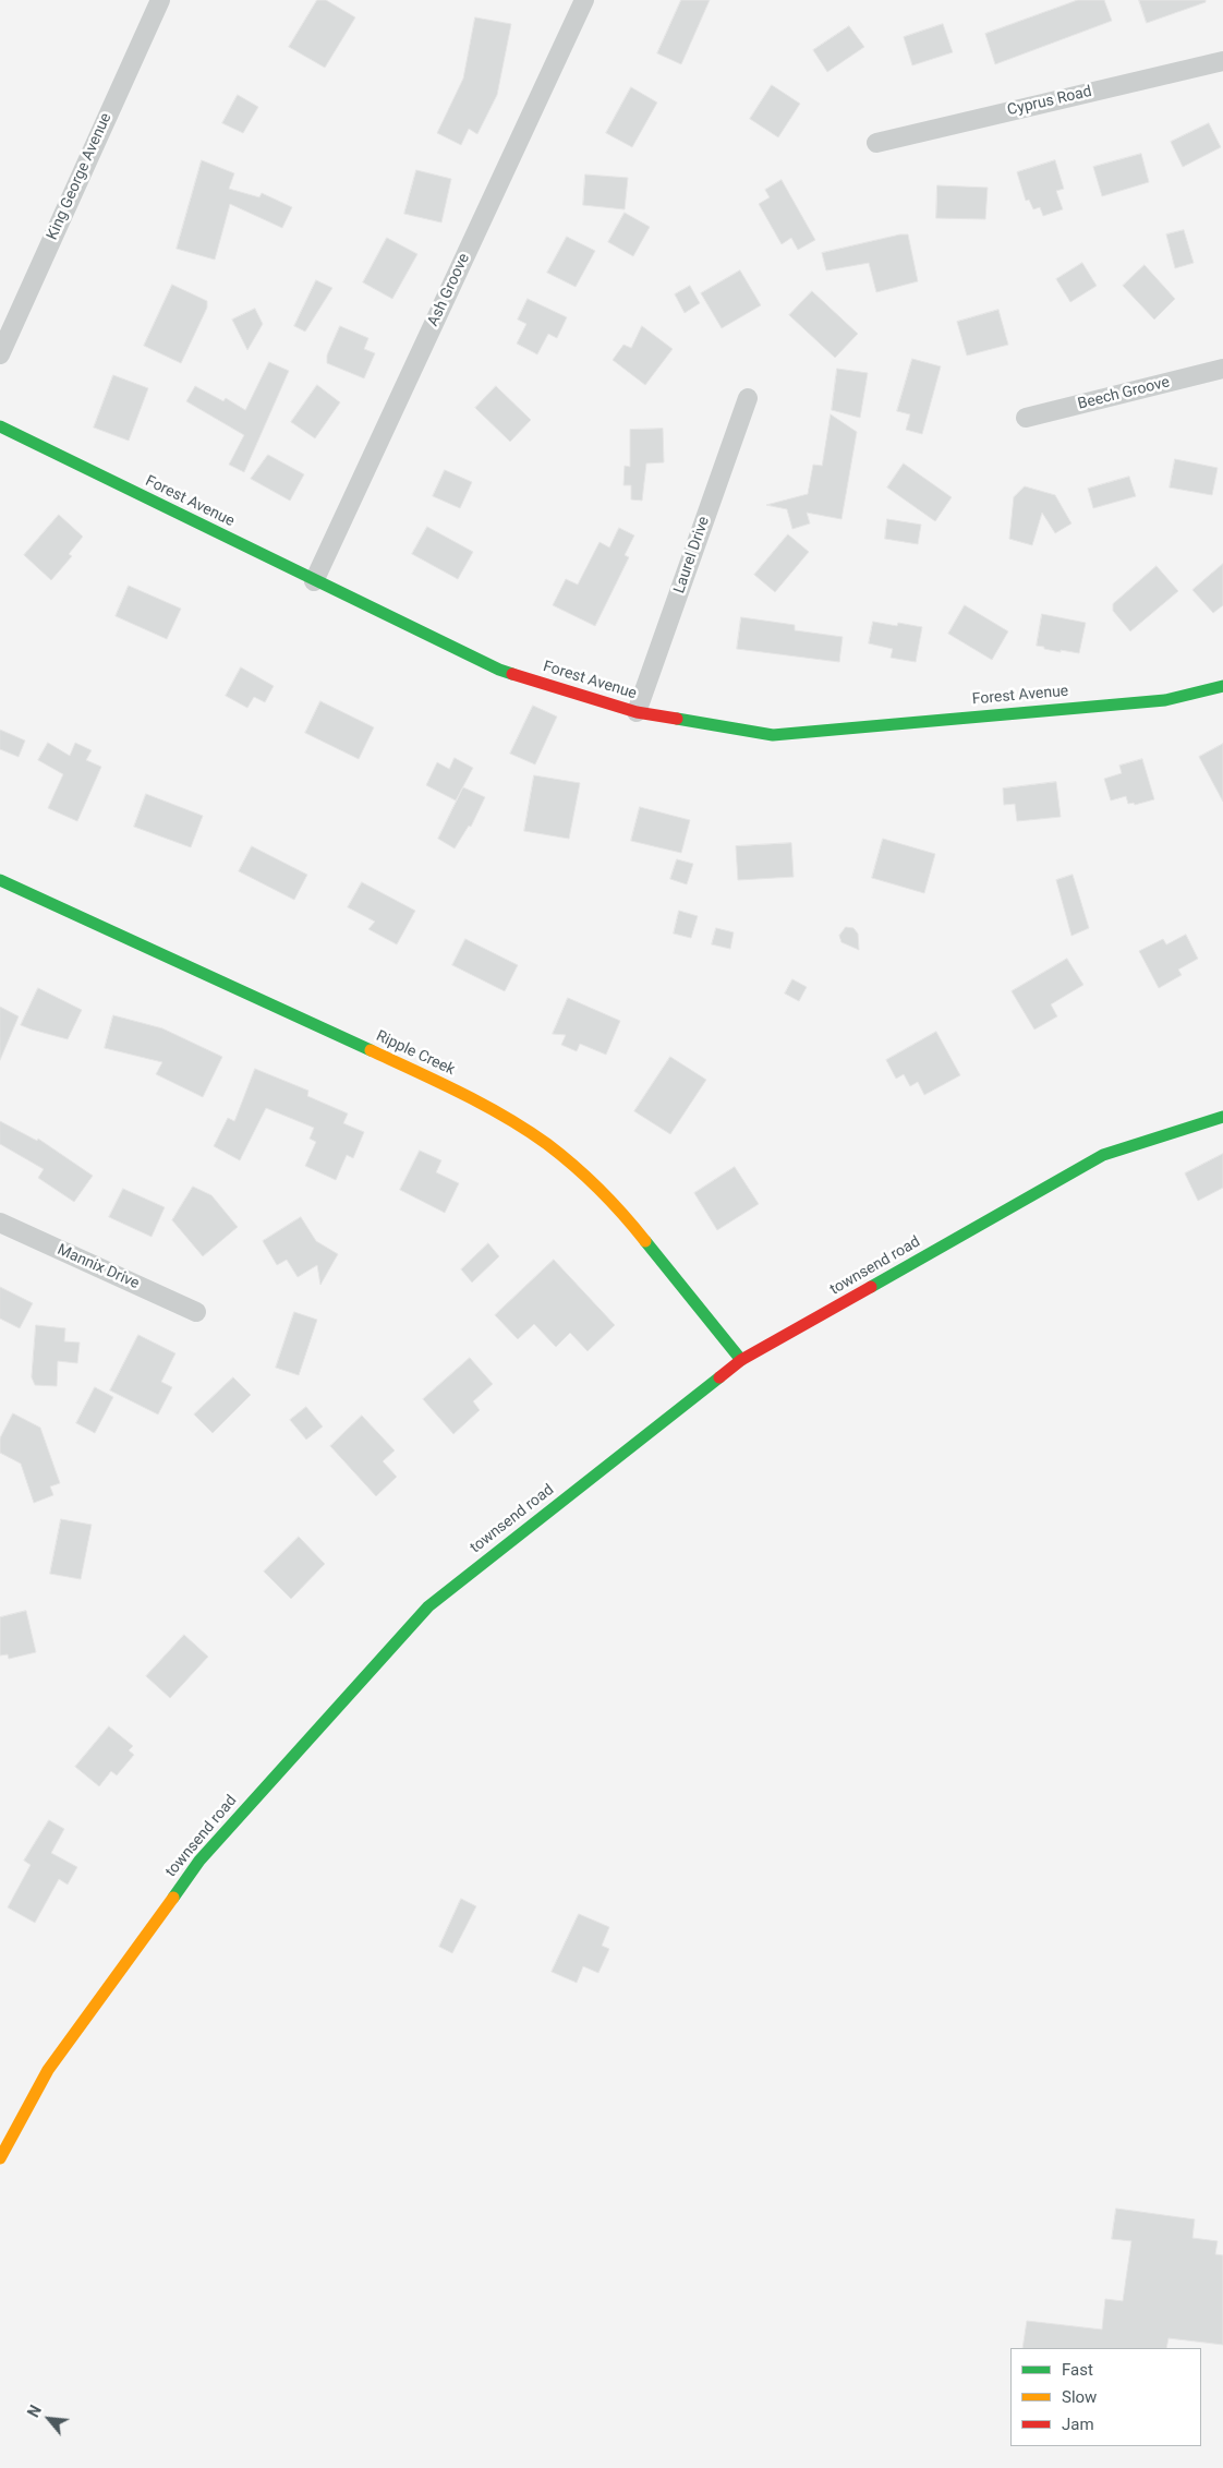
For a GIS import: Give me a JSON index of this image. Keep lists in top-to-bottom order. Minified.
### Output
{"streets":{"street":["Cyprus Road","King George Avenue","Ash Groove","Beech Groove","Forest Avenue","Laurel Drive","Ripple Creek","townsend road","Mannix Drive"]},"crossings":[["Ash Groove","Forest Avenue"],["Forest Avenue","Laurel Drive"],["Ripple Creek","townsend road"]],"legend":["Fast","Slow","Jam"],"north":"top left"}
